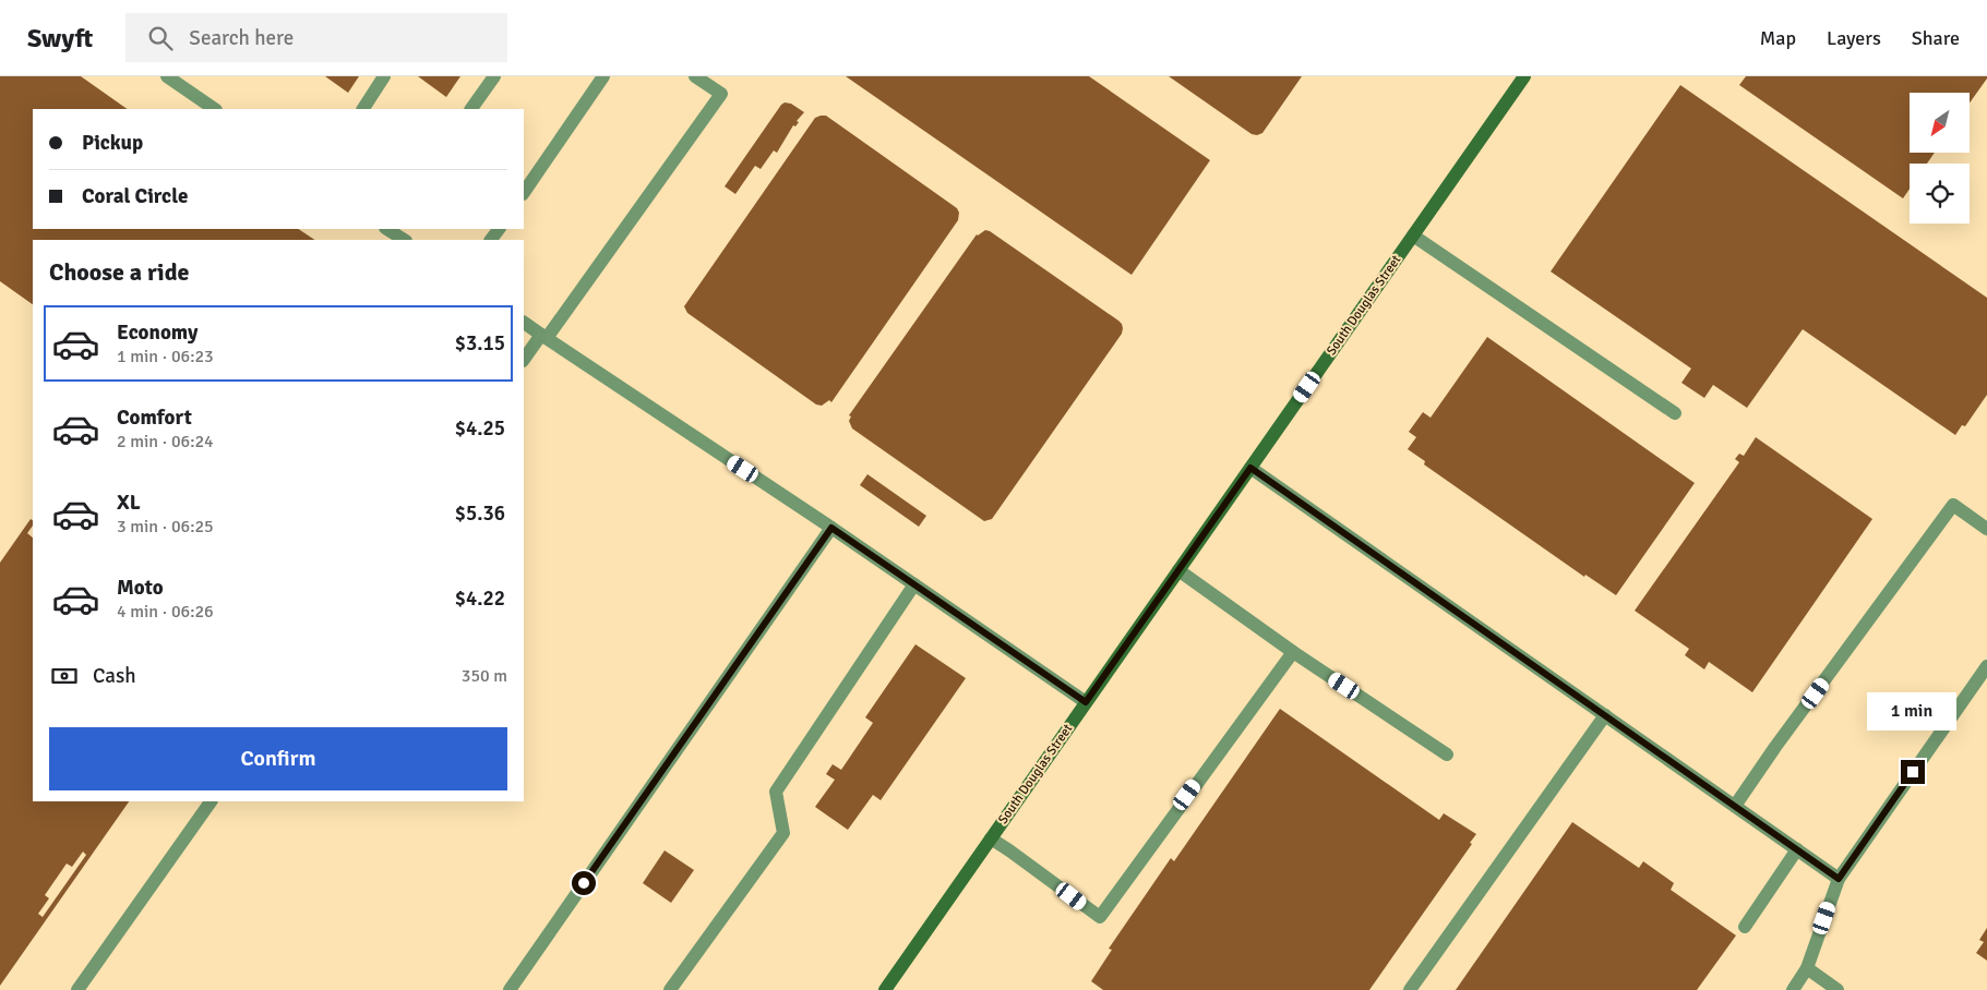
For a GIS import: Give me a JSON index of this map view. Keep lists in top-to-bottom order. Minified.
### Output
{"streets":{"street":["South Douglas Street"]},"north":"bottom left","page":{"header":"Swyft","search":"Search here","nav":["Map","Layers","Share"],"banner":["Pickup","Coral Circle"],"heading":"Choose a ride","list":[{"name":"Economy","note":"1 min · 06:23","value":"$3.15"},{"name":"Comfort","note":"2 min · 06:24","value":"$4.25"},{"name":"XL","note":"3 min · 06:25","value":"$5.36"},{"name":"Moto","note":"4 min · 06:26","value":"$4.22"}],"pay":["Cash","350 m"],"bubble":"1 min","buttons":"Confirm"}}
